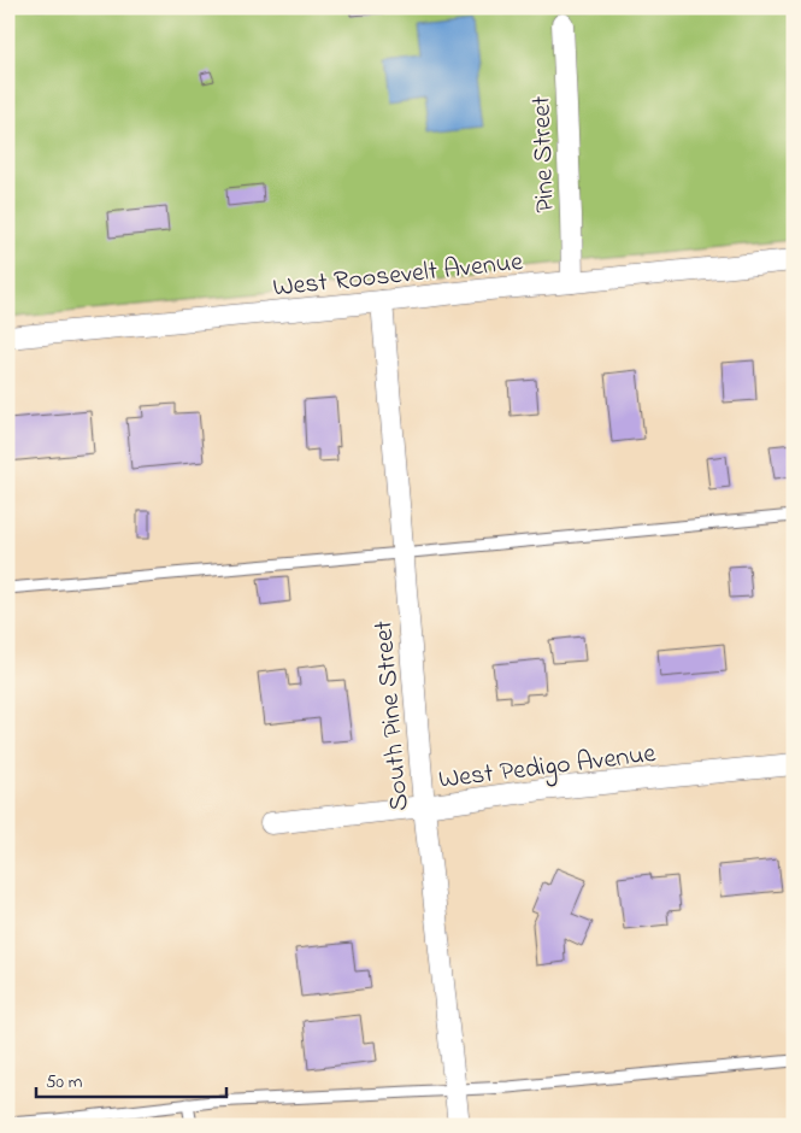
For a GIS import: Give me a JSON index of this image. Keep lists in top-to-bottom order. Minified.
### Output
{"streets":{"street":["Pine Street","West Roosevelt Avenue","South Pine Street","West Pedigo Avenue"]},"crossings":[["Pine Street","West Roosevelt Avenue"],["West Roosevelt Avenue","South Pine Street"],["South Pine Street","West Pedigo Avenue"]],"scale_bar":"50 m"}
